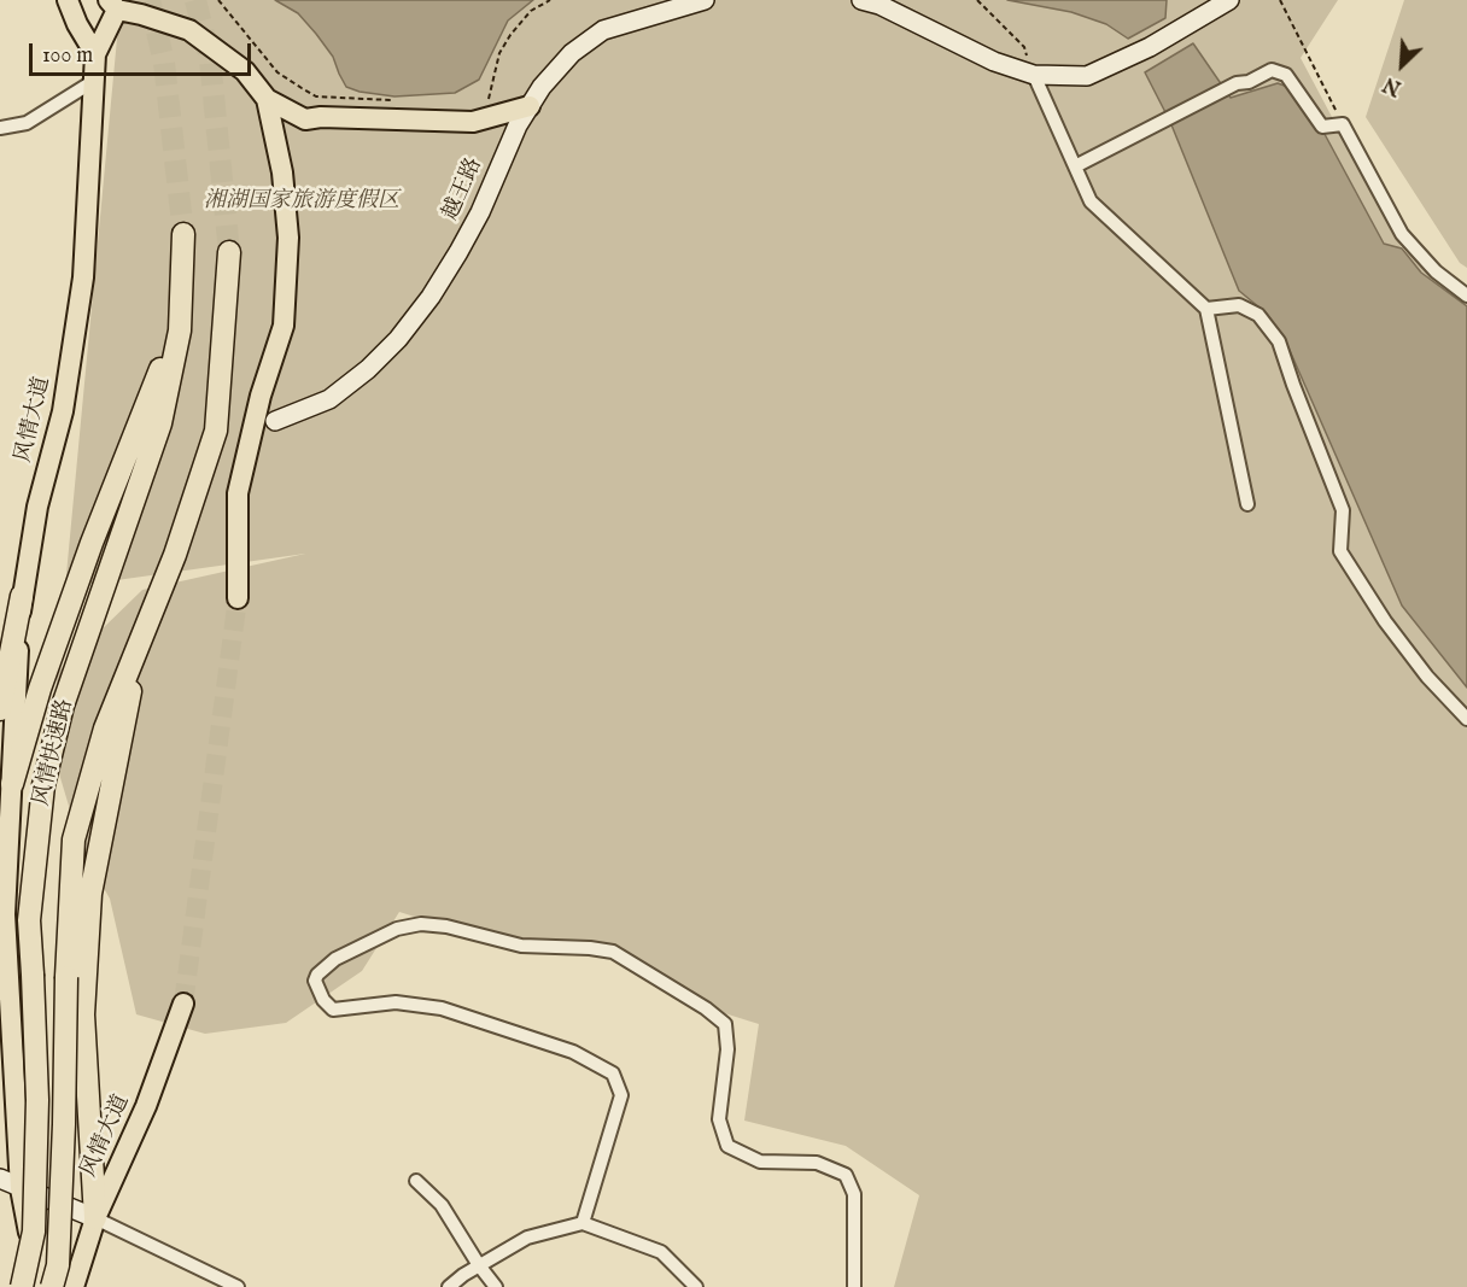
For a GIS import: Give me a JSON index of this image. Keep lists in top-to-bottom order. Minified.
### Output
{"streets":{"highway":["风情快速路"],"main road":["越王路","风情大道"]},"crossings":[["风情大道","风情快速路"]],"parks":["湘湖国家旅游度假区"],"scale_bar":"100 m","north":"bottom left"}
